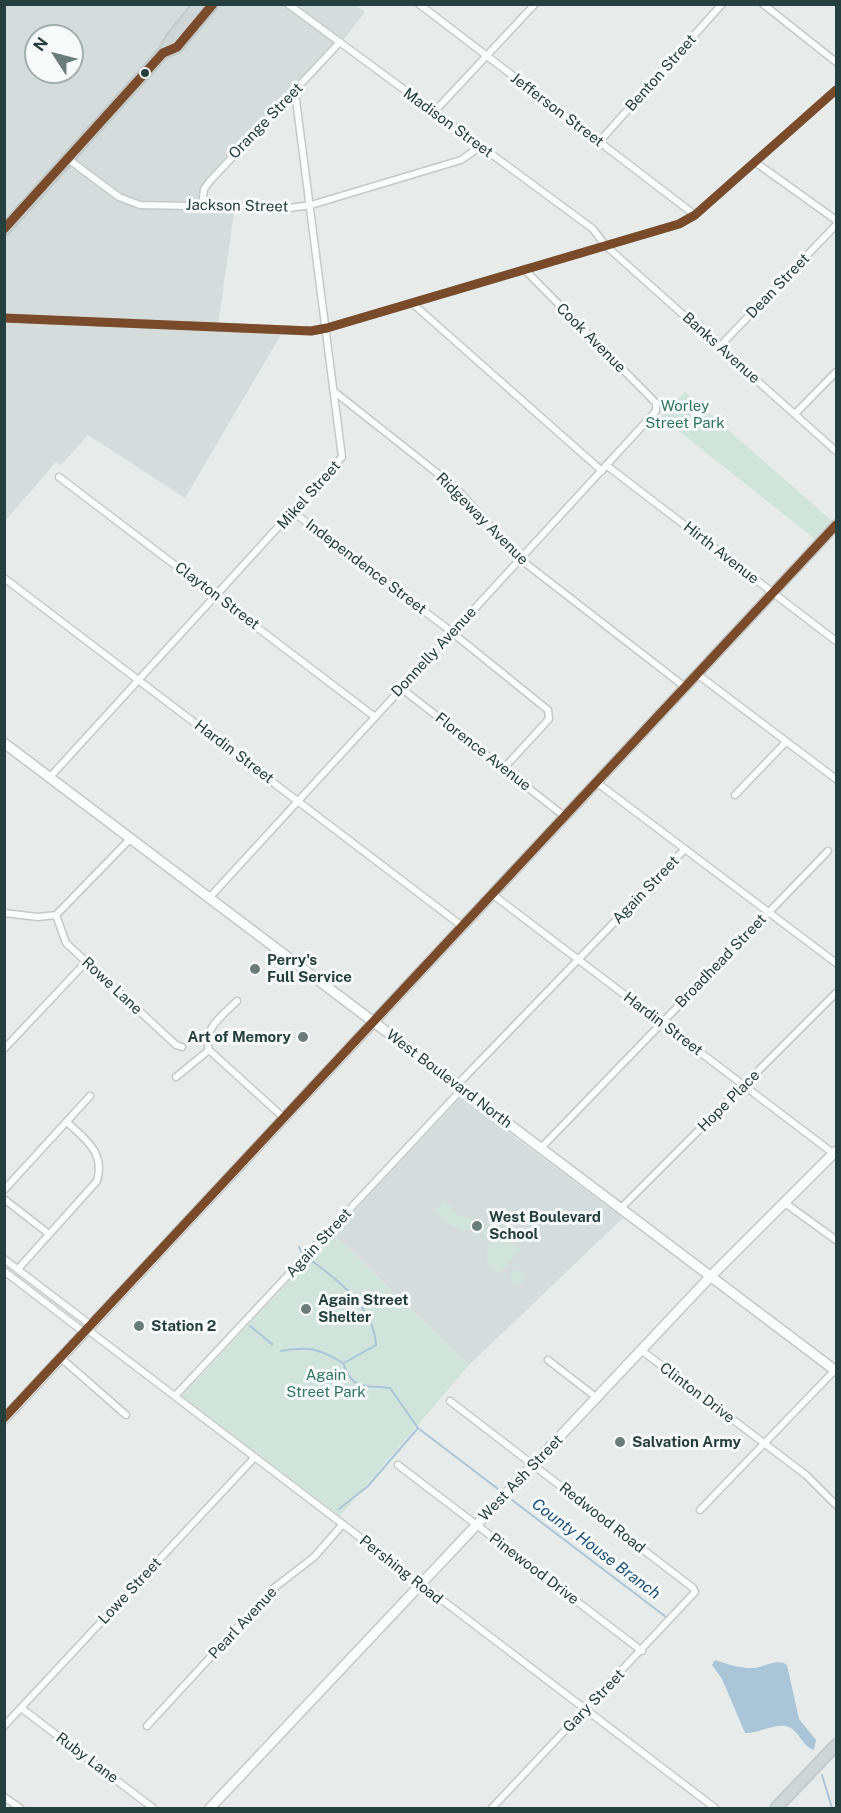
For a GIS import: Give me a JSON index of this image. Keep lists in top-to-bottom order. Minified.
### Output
{"streets":{"street":["Benton Street","Jefferson Street","Orange Street","Madison Street","Jackson Street","Dean Street","Cook Avenue","Banks Avenue","Mikel Street","Ridgeway Avenue","Hirth Avenue","Independence Street","Clayton Street","Donnelly Avenue","Hardin Street","Florence Avenue","Again Street","Broadhead Street","Rowe Lane","West Boulevard North","Hope Place","Clinton Drive","West Ash Street","Redwood Road","Pinewood Drive","Pershing Road","Lowe Street","Pearl Avenue","Gary Street","Ruby Lane"]},"crossings":[["Benton Street","Jefferson Street"],["Orange Street","Madison Street"],["Orange Street","Jackson Street"],["Orange Street","Mikel Street"],["Madison Street","Jackson Street"],["Madison Street","Banks Avenue"],["Jackson Street","Mikel Street"],["Dean Street","Banks Avenue"],["Cook Avenue","Donnelly Avenue"],["Mikel Street","Ridgeway Avenue"],["Mikel Street","Independence Street"],["Mikel Street","Clayton Street"],["Mikel Street","Hardin Street"],["Mikel Street","West Boulevard North"],["Ridgeway Avenue","Donnelly Avenue"],["Hirth Avenue","Donnelly Avenue"],["Independence Street","Donnelly Avenue"],["Independence Street","Florence Avenue"],["Clayton Street","Donnelly Avenue"],["Donnelly Avenue","Hardin Street"],["Donnelly Avenue","Florence Avenue"],["Donnelly Avenue","West Boulevard North"],["Hardin Street","Again Street"],["Hardin Street","Broadhead Street"],["Hardin Street","Hope Place"],["Hardin Street","West Ash Street"],["Again Street","West Boulevard North"],["Again Street","Pershing Road"],["Broadhead Street","West Boulevard North"],["West Boulevard North","Hope Place"],["West Boulevard North","West Ash Street"],["Clinton Drive","West Ash Street"],["West Ash Street","Redwood Road"],["West Ash Street","Pinewood Drive"],["West Ash Street","Pershing Road"],["Redwood Road","Gary Street"],["Pinewood Drive","Gary Street"],["Pershing Road","Lowe Street"],["Pershing Road","Pearl Avenue"],["Pershing Road","Gary Street"],["Lowe Street","Ruby Lane"]],"water":["County House Branch"],"parks":["Worley Street Park","Again Street Park"],"places":["Perry's Full Service","Art of Memory","West Boulevard School","Again Street Shelter","Station 2","Salvation Army"],"north":"top left"}
